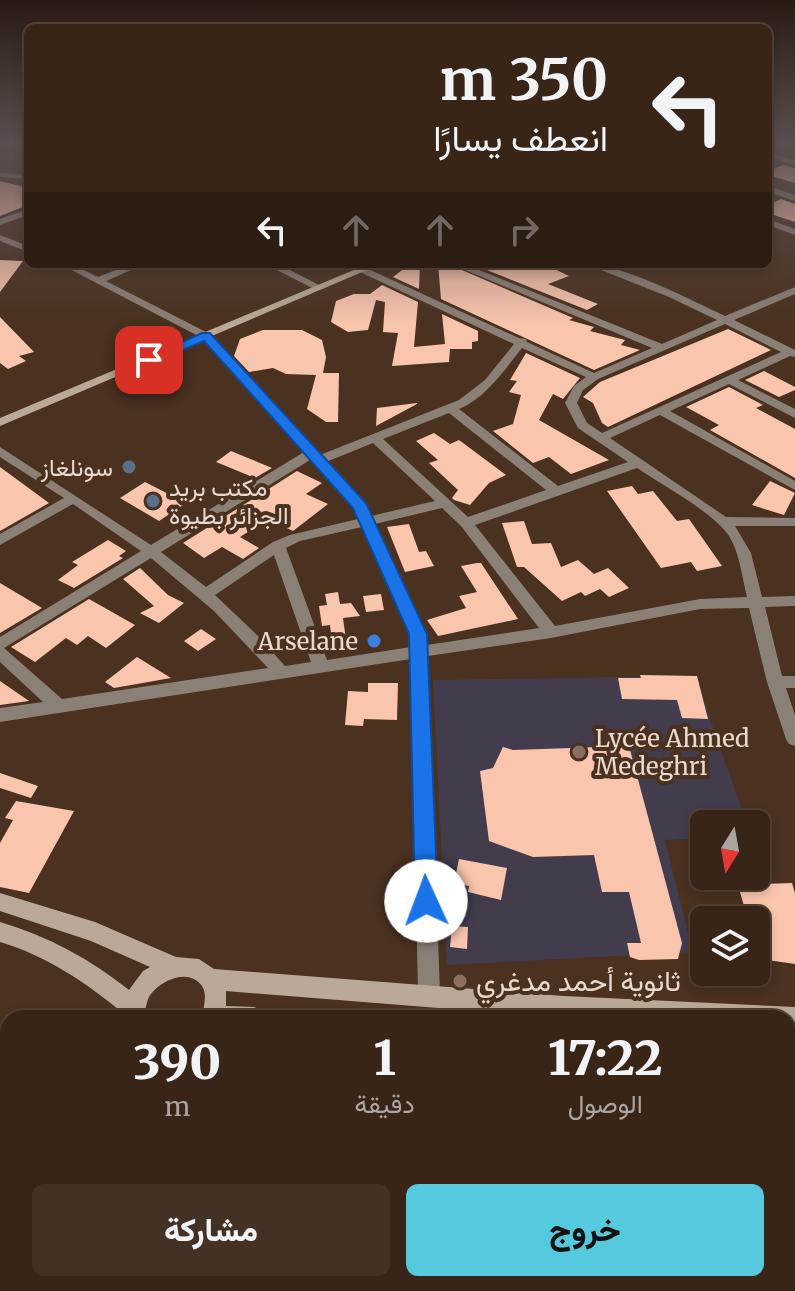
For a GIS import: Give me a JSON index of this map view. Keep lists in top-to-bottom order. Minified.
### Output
{"places":["سونلغاز","مكتب بريد الجزائر بطيوة","Arselane","Lycée Ahmed Medeghri","ثانوية أحمد مدغري"],"north":"bottom","page":{"turn":["350 m","انعطف يسارًا"],"eta":["17:22","الوصول","1","دقيقة","390","m"],"buttons":["خروج","مشاركة"]}}
